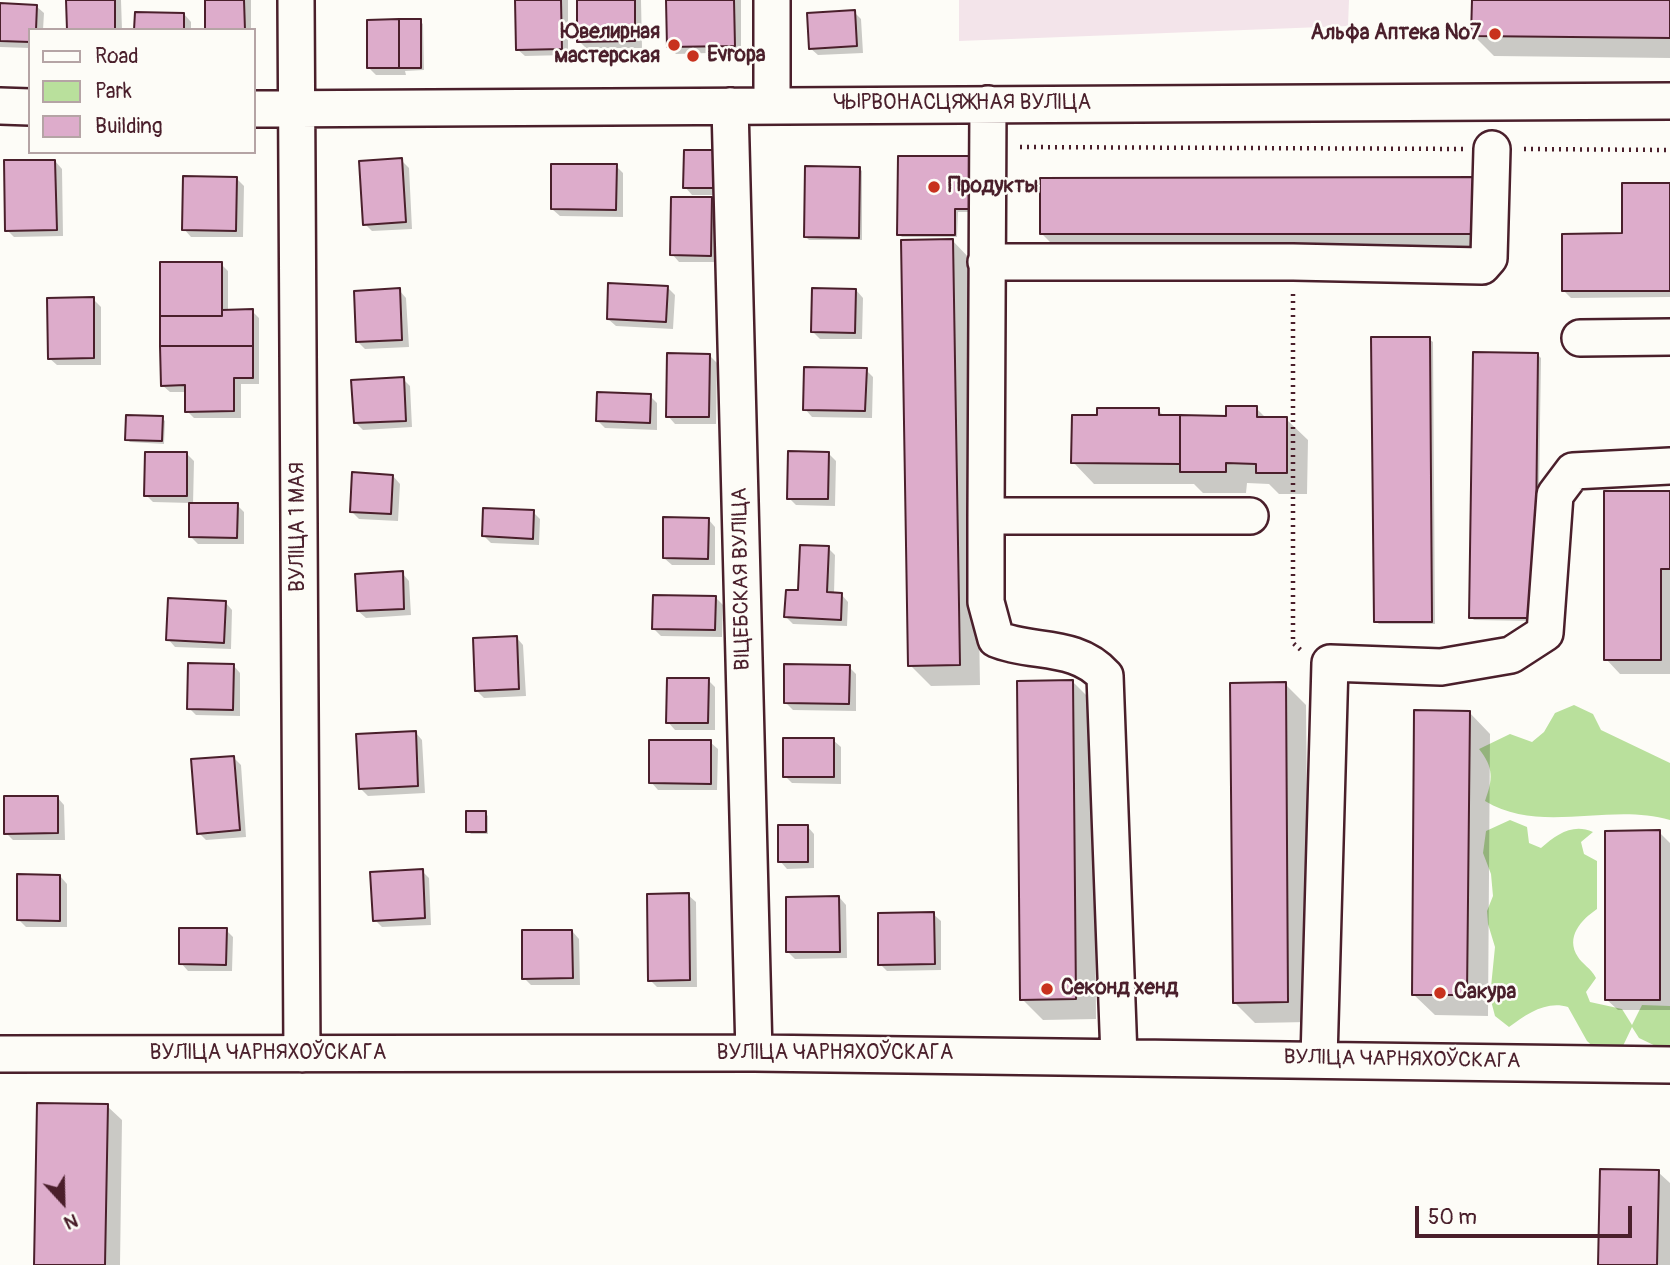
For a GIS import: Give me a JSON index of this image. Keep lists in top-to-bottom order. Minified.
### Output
{"streets":{"street":["ЧЫРВОНАСЦЯЖНАЯ ВУЛІЦА","ВУЛІЦА 1 МАЯ","ВІЦЕБСКАЯ ВУЛІЦА","ВУЛІЦА ЧАРНЯХОЎСКАГА"]},"crossings":[["ЧЫРВОНАСЦЯЖНАЯ ВУЛІЦА","ВУЛІЦА 1 МАЯ"],["ЧЫРВОНАСЦЯЖНАЯ ВУЛІЦА","ВІЦЕБСКАЯ ВУЛІЦА"],["ВУЛІЦА 1 МАЯ","ВУЛІЦА ЧАРНЯХОЎСКАГА"],["ВІЦЕБСКАЯ ВУЛІЦА","ВУЛІЦА ЧАРНЯХОЎСКАГА"]],"places":["Альфа Аптека №7","Ювелирная мастерская","Evropa","Продукты","Секонд хенд","Сакура"],"legend":["Road","Park","Building"],"scale_bar":"50 m","north":"bottom"}
